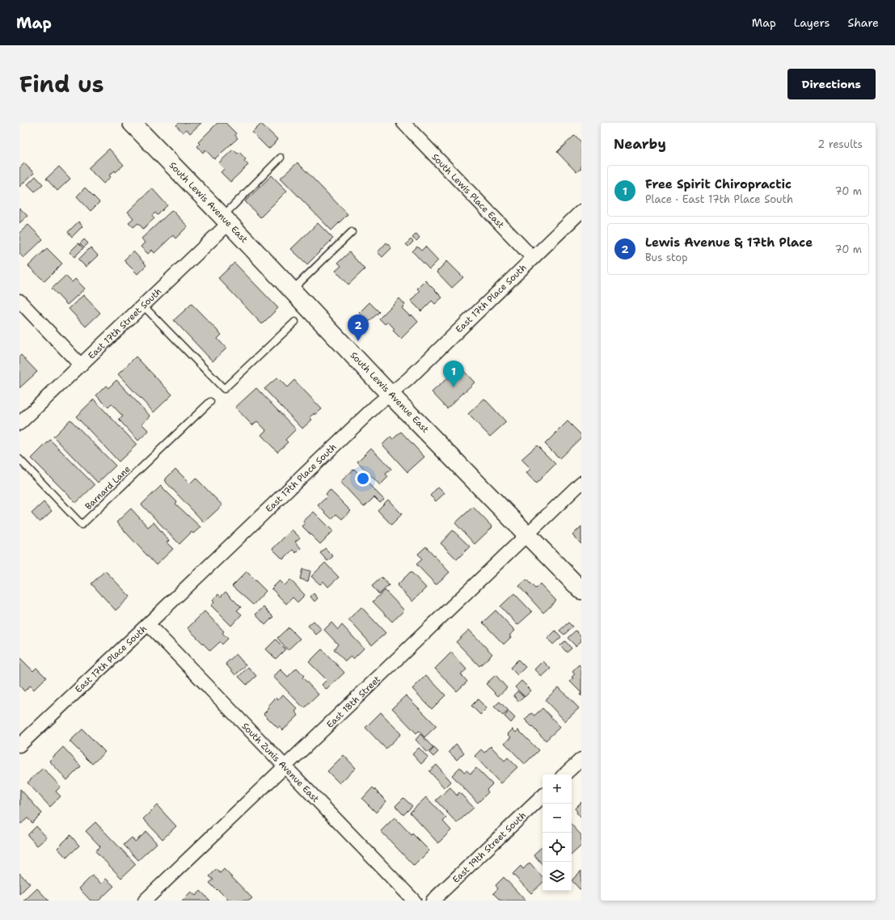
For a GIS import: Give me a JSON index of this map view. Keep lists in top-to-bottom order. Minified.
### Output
{"streets":{"main road":["South Lewis Avenue East"],"street":["South Lewis Place East","East 17th Place South","East 17th Street South","East 18th Street","South Zunis Avenue East","East 19th Street South"],"lane":["Barnard Lane"]},"crossings":[["South Lewis Place East","East 17th Place South"],["South Lewis Avenue East","East 17th Place South"],["South Lewis Avenue East","East 17th Street South"],["South Lewis Avenue East","East 18th Street"],["East 17th Place South","South Zunis Avenue East"],["East 18th Street","South Zunis Avenue East"]],"page":{"header":"Map","nav":["Map","Layers","Share"],"title":"Find us","buttons":"Directions","heading":["Nearby","2 results"],"list":[{"mark":"1","name":"Free Spirit Chiropractic","note":"Place · East 17th Place South","value":"70 m"},{"mark":"2","name":"Lewis Avenue & 17th Place","note":"Bus stop","value":"70 m"}],"pins":["2","1"],"map_buttons":["+","−"]}}
